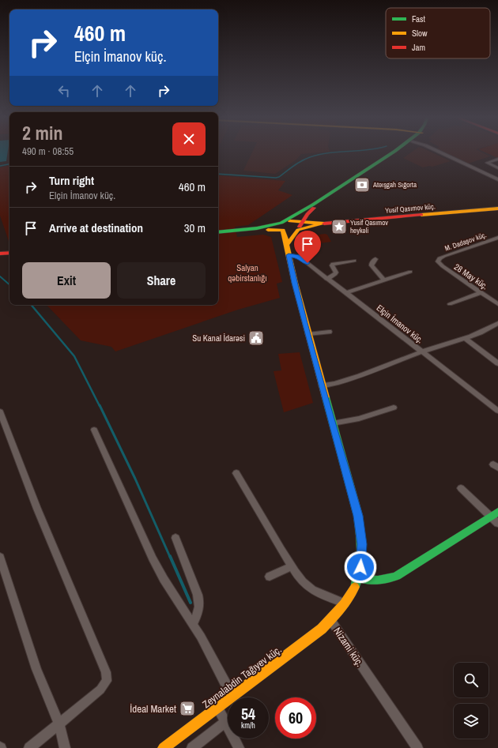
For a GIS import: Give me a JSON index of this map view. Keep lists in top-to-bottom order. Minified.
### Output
{"streets":{"main road":["Yusif Qasımov küç.","Nizami küç.","Zeynalabdin Tağıyev küç."],"street":["M. Dadaşov küç.","28 May küç.","Elçin İmanov küç."]},"crossings":[["Yusif Qasımov küç.","Nizami küç."],["M. Dadaşov küç.","28 May küç."],["Elçin İmanov küç.","Nizami küç."],["Nizami küç.","Zeynalabdin Tağıyev küç."]],"parks":["Salyan qəbirstanlığı"],"places":{"bank":["Atəışgah Sığorta"],"place":["Yusif Qasımov heykəli"],"public building":["Su Kanal İdarəsi"],"supermarket":["İdeal Market"]},"legend":["Fast","Slow","Jam"],"page":{"turn":["460 m","Elçin İmanov küç."],"heading":["2 min","490 m · 08:55"],"list":[{"name":"Turn right","note":"Elçin İmanov küç.","value":"460 m"},{"name":"Arrive at destination","value":"30 m"}],"buttons":["Exit","Share"],"speed":"54 km/h","limit":"60"}}
